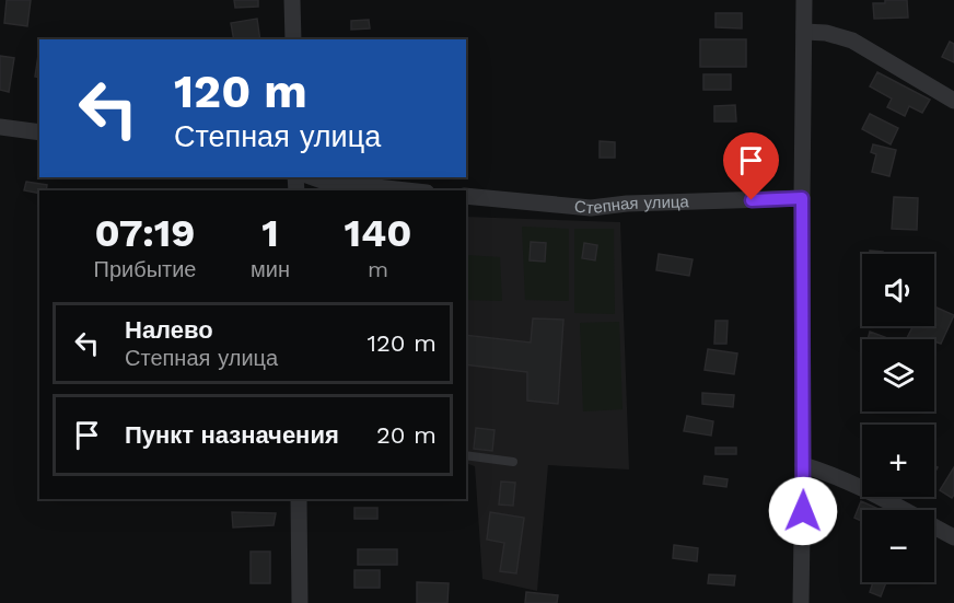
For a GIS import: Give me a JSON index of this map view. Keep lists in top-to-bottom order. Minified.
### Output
{"streets":{"street":["Степная улица"]},"page":{"turn":["120 m","Степная улица"],"eta":["07:19","Прибытие","1","мин","140","m"],"map_buttons":["+","−"],"list":[{"name":"Налево","note":"Степная улица","value":"120 m"},{"name":"Пункт назначения","value":"20 m"}]}}
